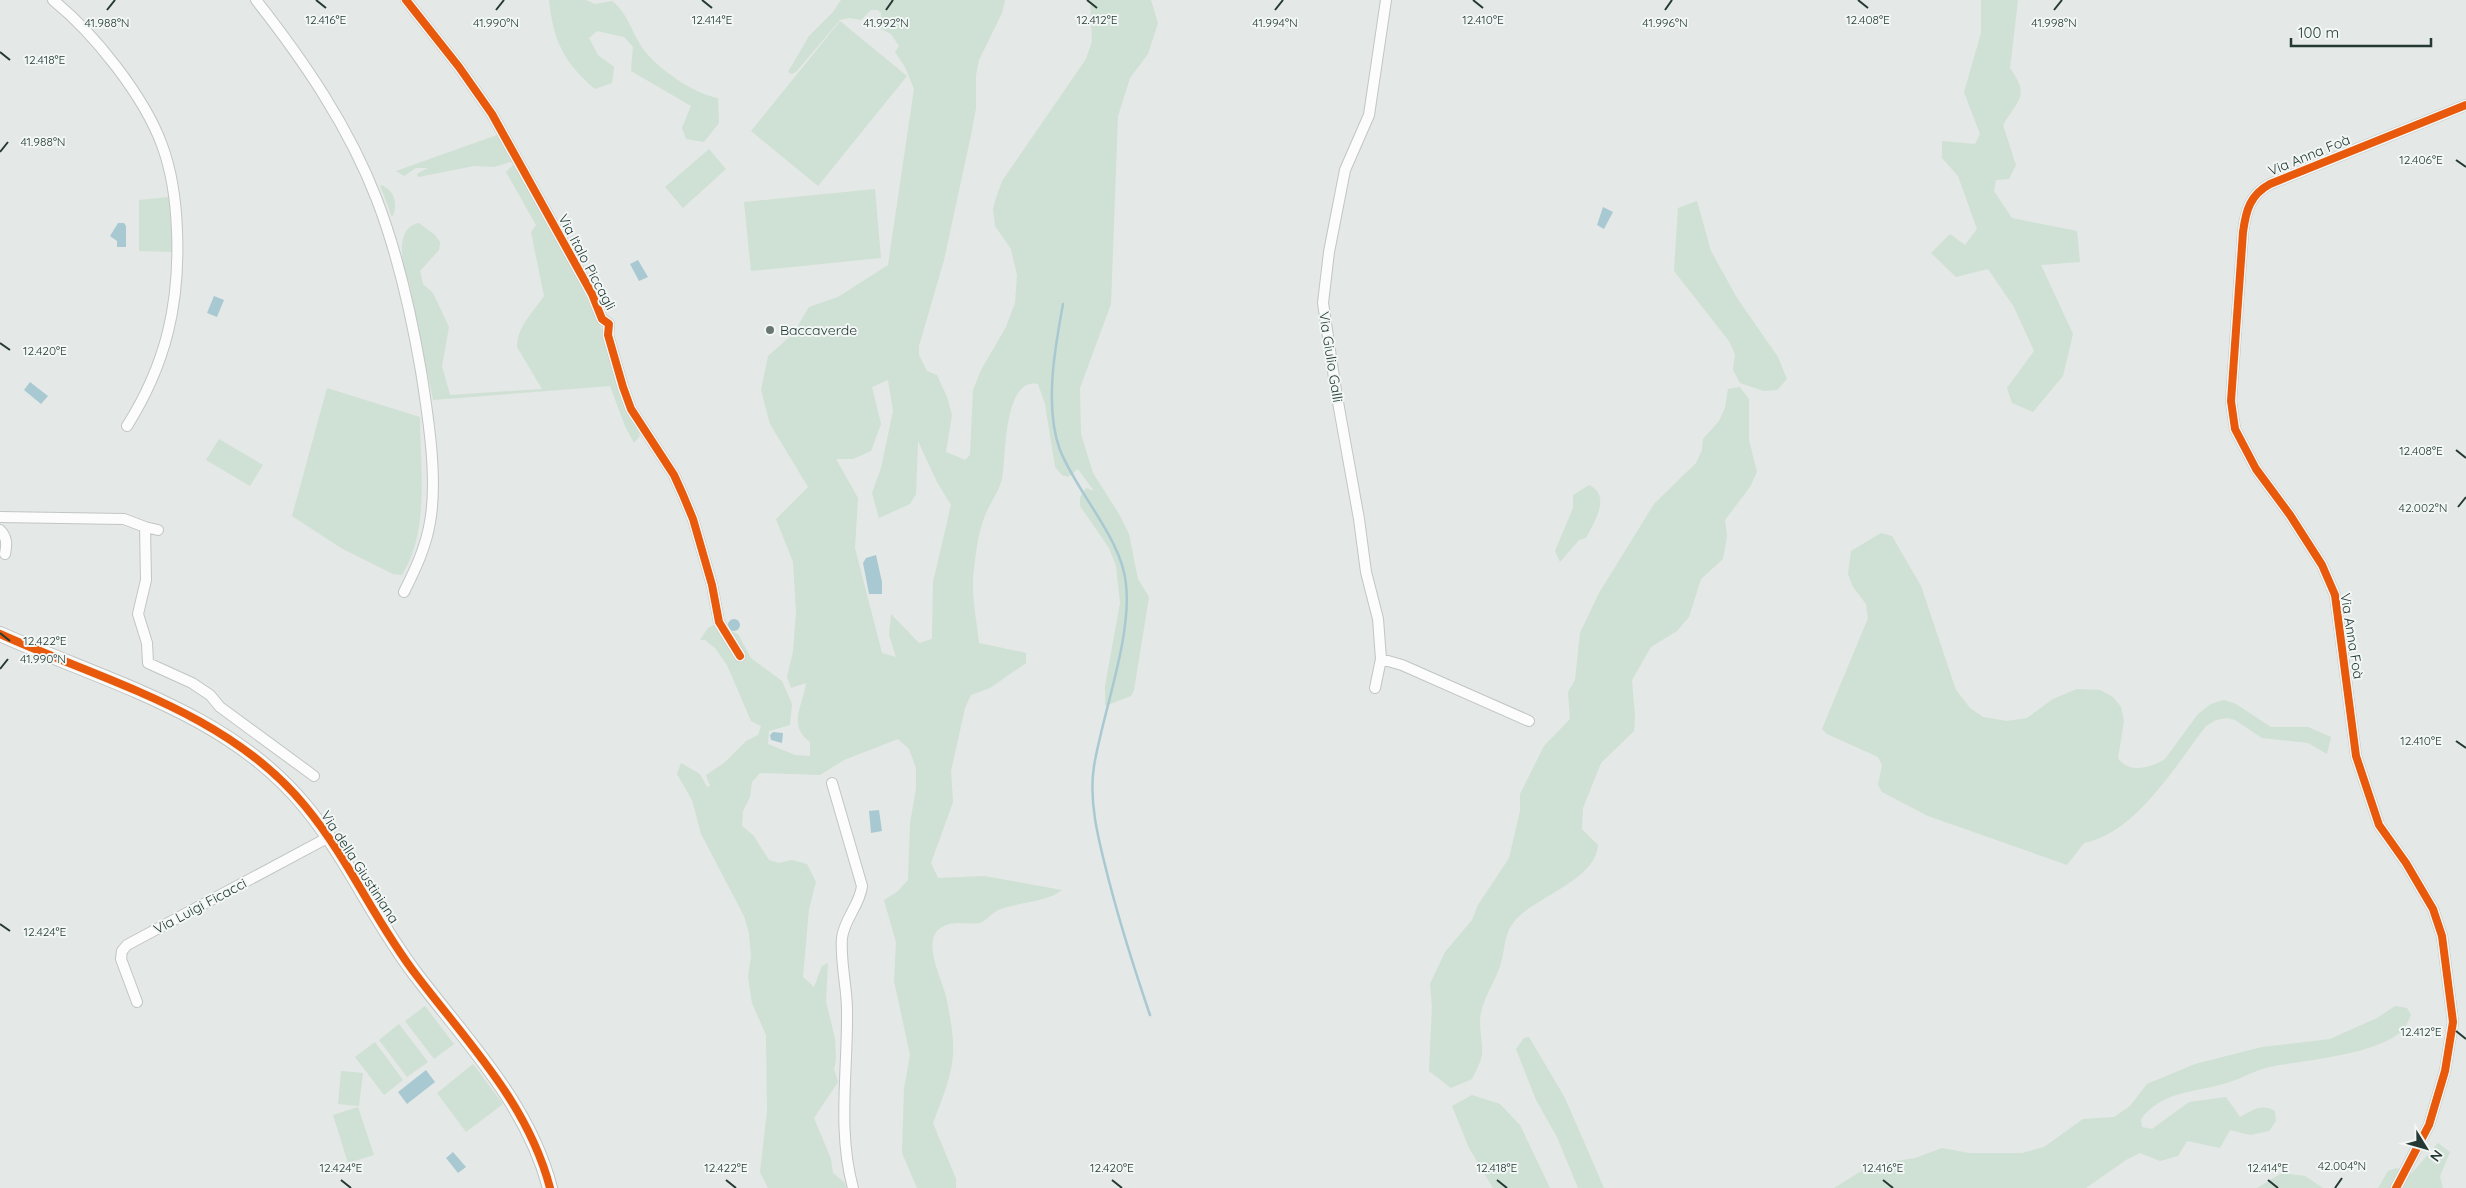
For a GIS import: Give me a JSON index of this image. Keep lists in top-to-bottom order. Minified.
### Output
{"streets":{"street":["Via Anna Foà","Via Italo Piccagli","Via Giulio Galli","Via della Giustiniana","Via Luigi Ficacci"]},"crossings":[["Via della Giustiniana","Via Luigi Ficacci"]],"places":["Baccaverde"],"scale_bar":"100 m","north":"bottom right","coordinates":["12.414°E","12.412°E","12.408°E","12.416°E","12.410°E","41.988°N","41.990°N","41.992°N","41.994°N","41.996°N","41.998°N","12.418°E","12.406°E","12.420°E","42.002°N","12.422°E","12.424°E","42.004°N"]}
